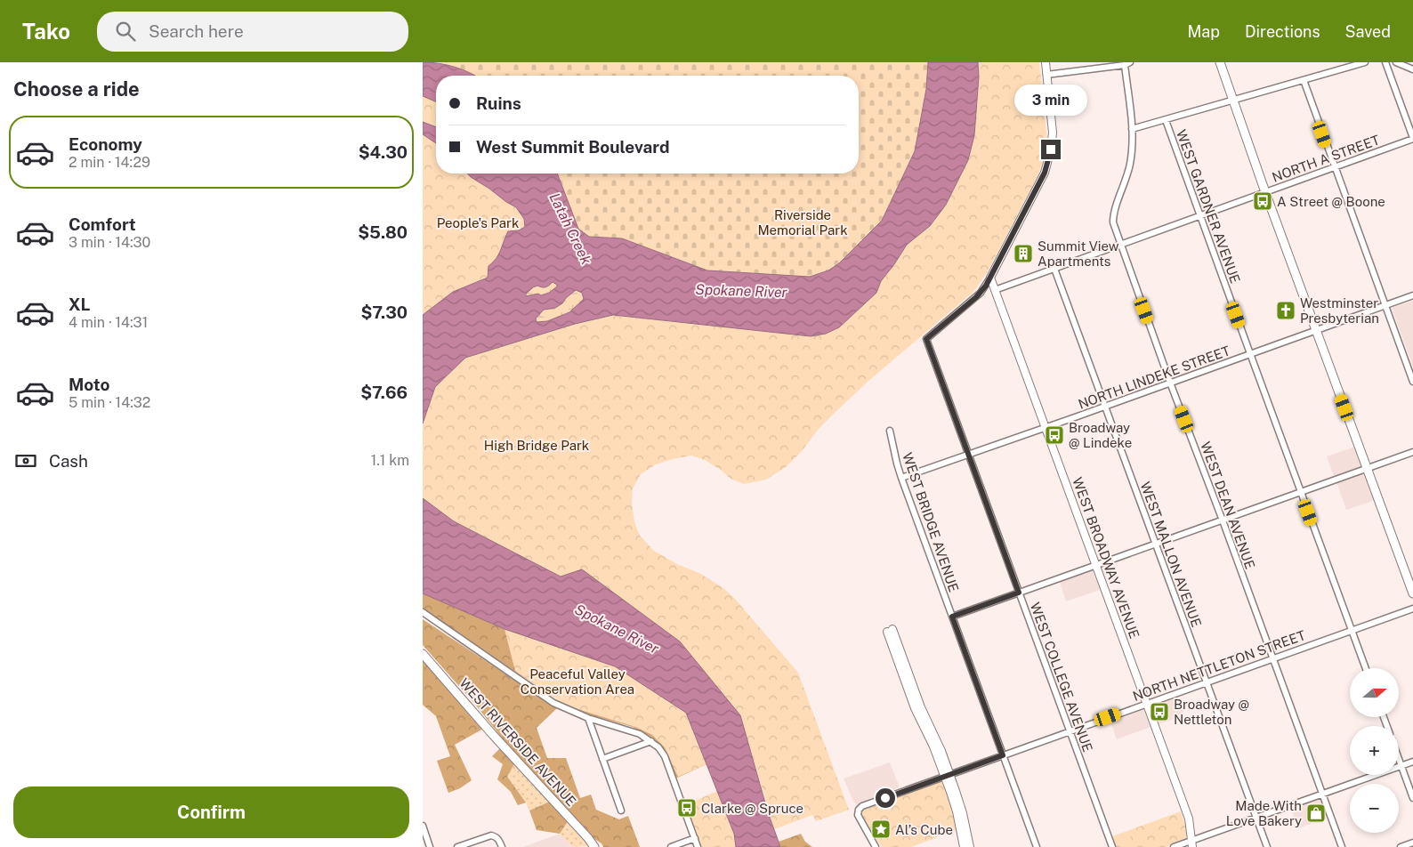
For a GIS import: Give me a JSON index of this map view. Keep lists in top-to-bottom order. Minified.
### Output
{"streets":{"main road":["WEST RIVERSIDE AVENUE"],"street":["NORTH A STREET","WEST GARDNER AVENUE","NORTH LINDEKE STREET","WEST DEAN AVENUE","WEST BRIDGE AVENUE","WEST MALLON AVENUE","WEST BROADWAY AVENUE","NORTH NETTLETON STREET","WEST COLLEGE AVENUE"]},"crossings":[["NORTH A STREET","WEST GARDNER AVENUE"],["NORTH A STREET","WEST DEAN AVENUE"],["NORTH A STREET","WEST MALLON AVENUE"],["NORTH A STREET","WEST BROADWAY AVENUE"],["WEST GARDNER AVENUE","NORTH LINDEKE STREET"],["WEST GARDNER AVENUE","NORTH NETTLETON STREET"],["NORTH LINDEKE STREET","WEST DEAN AVENUE"],["NORTH LINDEKE STREET","WEST BRIDGE AVENUE"],["NORTH LINDEKE STREET","WEST MALLON AVENUE"],["NORTH LINDEKE STREET","WEST BROADWAY AVENUE"],["NORTH LINDEKE STREET","WEST COLLEGE AVENUE"],["WEST DEAN AVENUE","NORTH NETTLETON STREET"],["WEST BRIDGE AVENUE","NORTH NETTLETON STREET"],["WEST MALLON AVENUE","NORTH NETTLETON STREET"],["WEST BROADWAY AVENUE","NORTH NETTLETON STREET"],["WEST BROADWAY AVENUE","WEST COLLEGE AVENUE"],["NORTH NETTLETON STREET","WEST COLLEGE AVENUE"]],"water":["Latah Creek","Spokane River"],"parks":["Riverside Memorial Park","People's Park","High Bridge Park","Peaceful Valley Conservation Area"],"places":{"bus stop":["A Street @ Boone","Broadway @ Lindeke","Broadway @ Nettleton","Clarke @ Spruce"],"building":["Summit View Apartments"],"church":["Westminster Presbyterian"],"shop":["Made With Love Bakery"],"place":["Al’s Cube"]},"north":"right","page":{"header":"Tako","search":"Search here","nav":["Map","Directions","Saved"],"heading":"Choose a ride","banner":["Ruins","West Summit Boulevard"],"bubble":"3 min","list":[{"name":"Economy","note":"2 min · 14:29","value":"$4.30"},{"name":"Comfort","note":"3 min · 14:30","value":"$5.80"},{"name":"XL","note":"4 min · 14:31","value":"$7.30"},{"name":"Moto","note":"5 min · 14:32","value":"$7.66"}],"pay":["Cash","1.1 km"],"map_buttons":["+","−"],"buttons":"Confirm"}}
